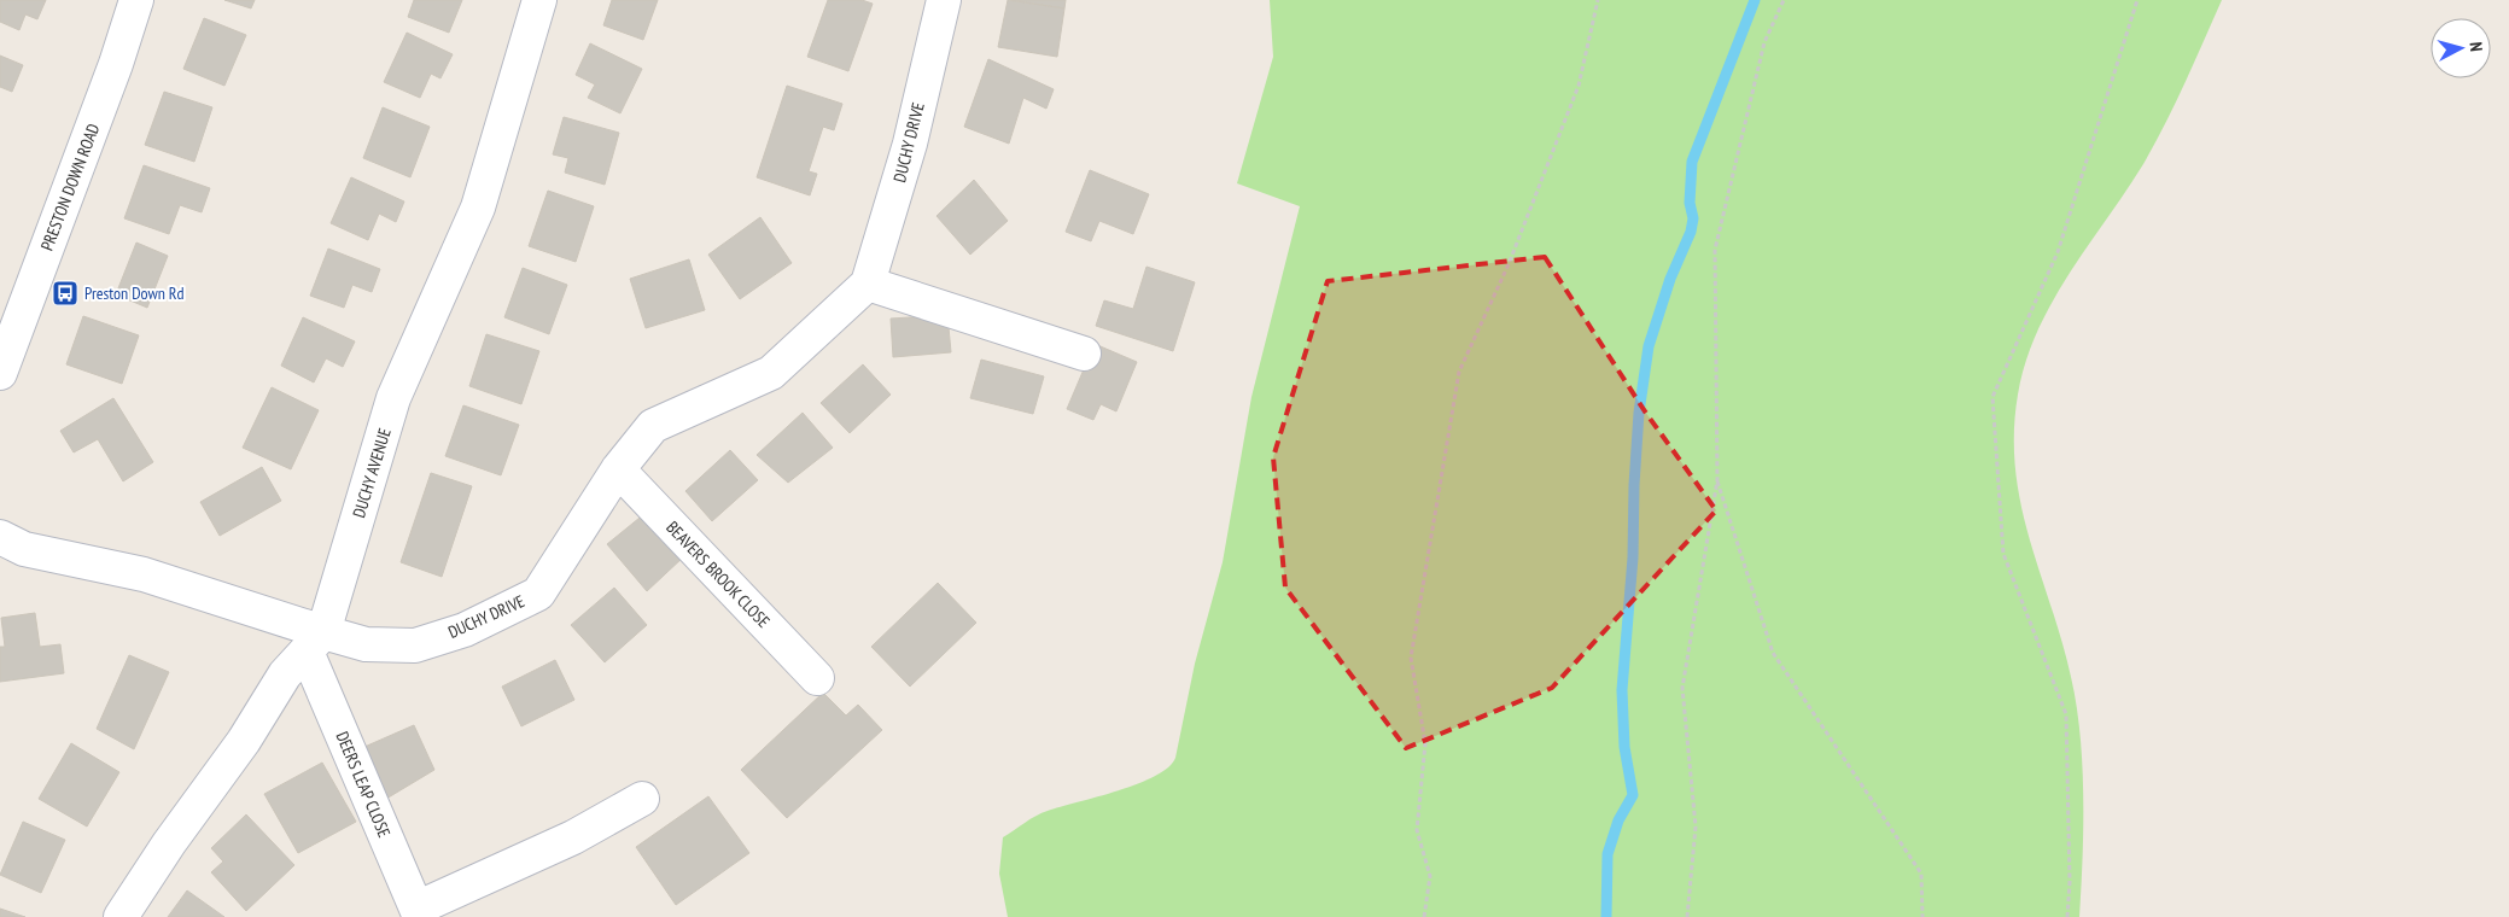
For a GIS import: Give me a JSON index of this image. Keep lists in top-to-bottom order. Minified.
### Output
{"streets":{"street":["DUCHY DRIVE","PRESTON DOWN ROAD","DUCHY AVENUE","BEAVERS BROOK CLOSE","DEERS LEAP CLOSE"]},"crossings":[["DUCHY DRIVE","DUCHY AVENUE"],["DUCHY DRIVE","BEAVERS BROOK CLOSE"],["DUCHY DRIVE","DEERS LEAP CLOSE"],["DUCHY AVENUE","DEERS LEAP CLOSE"]],"places":{"bus stop":["Preston Down Rd"]},"north":"right"}
